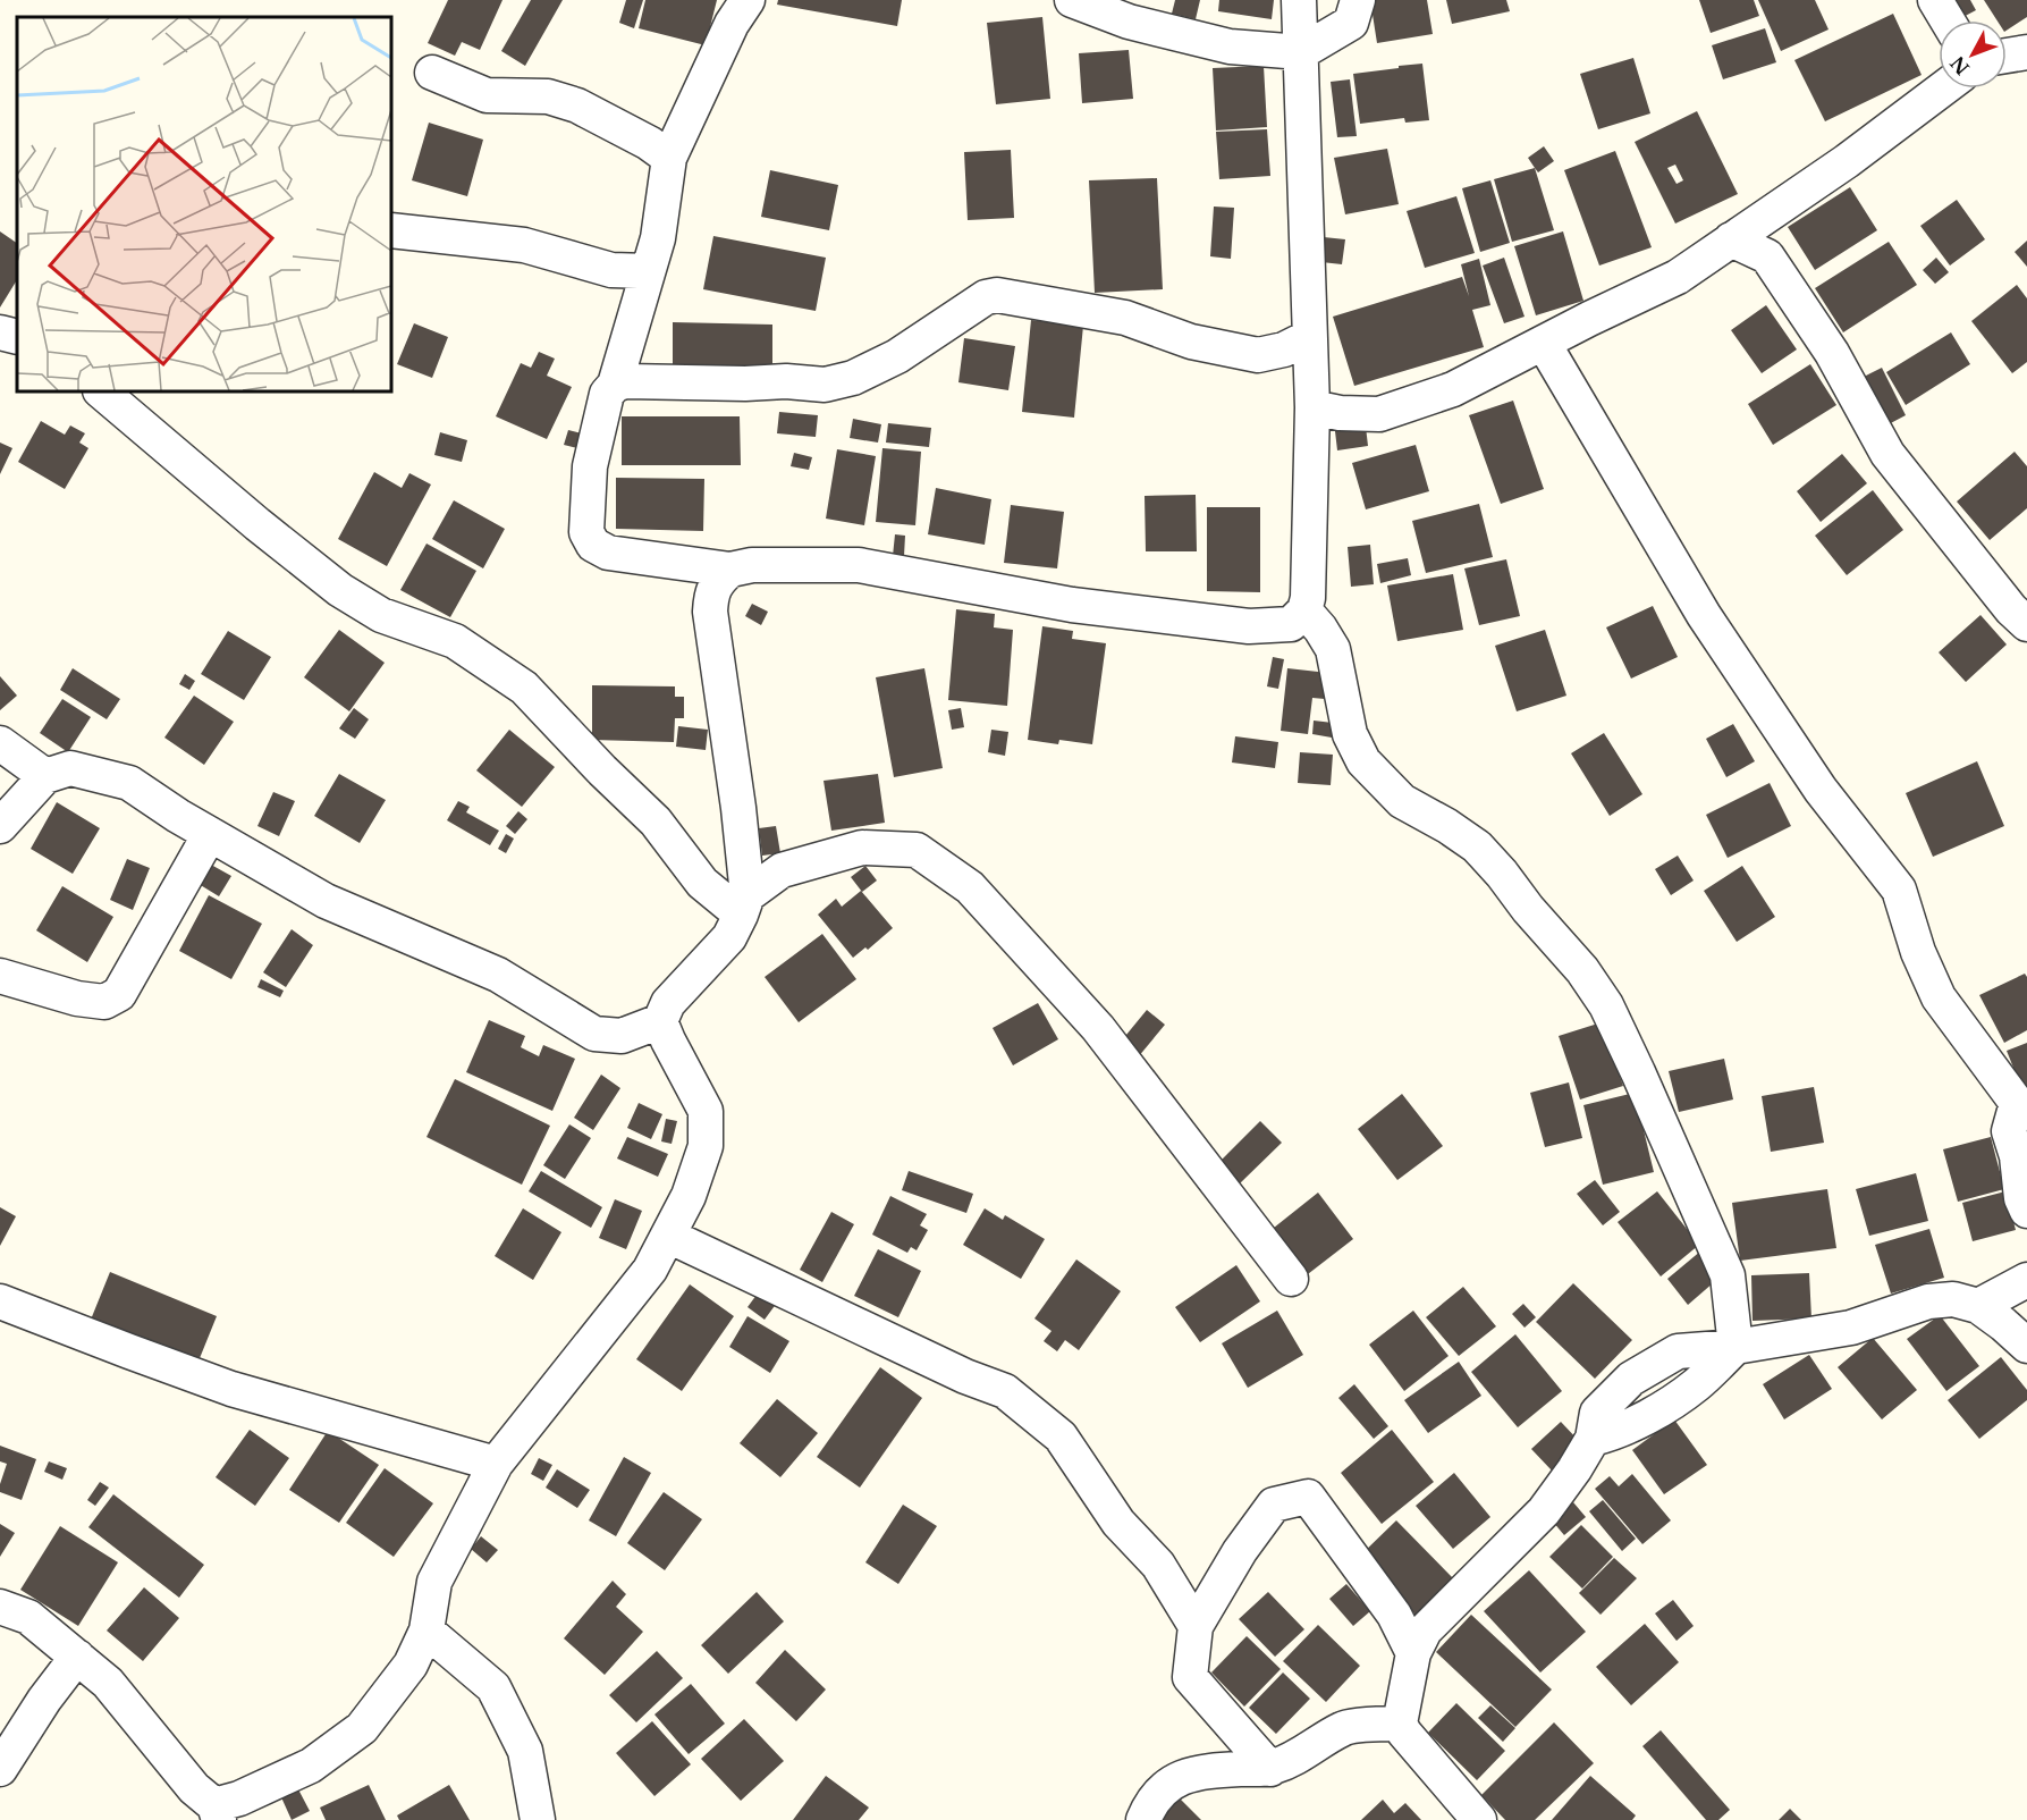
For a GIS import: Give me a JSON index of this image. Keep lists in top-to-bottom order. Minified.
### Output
{"north":"bottom left"}
